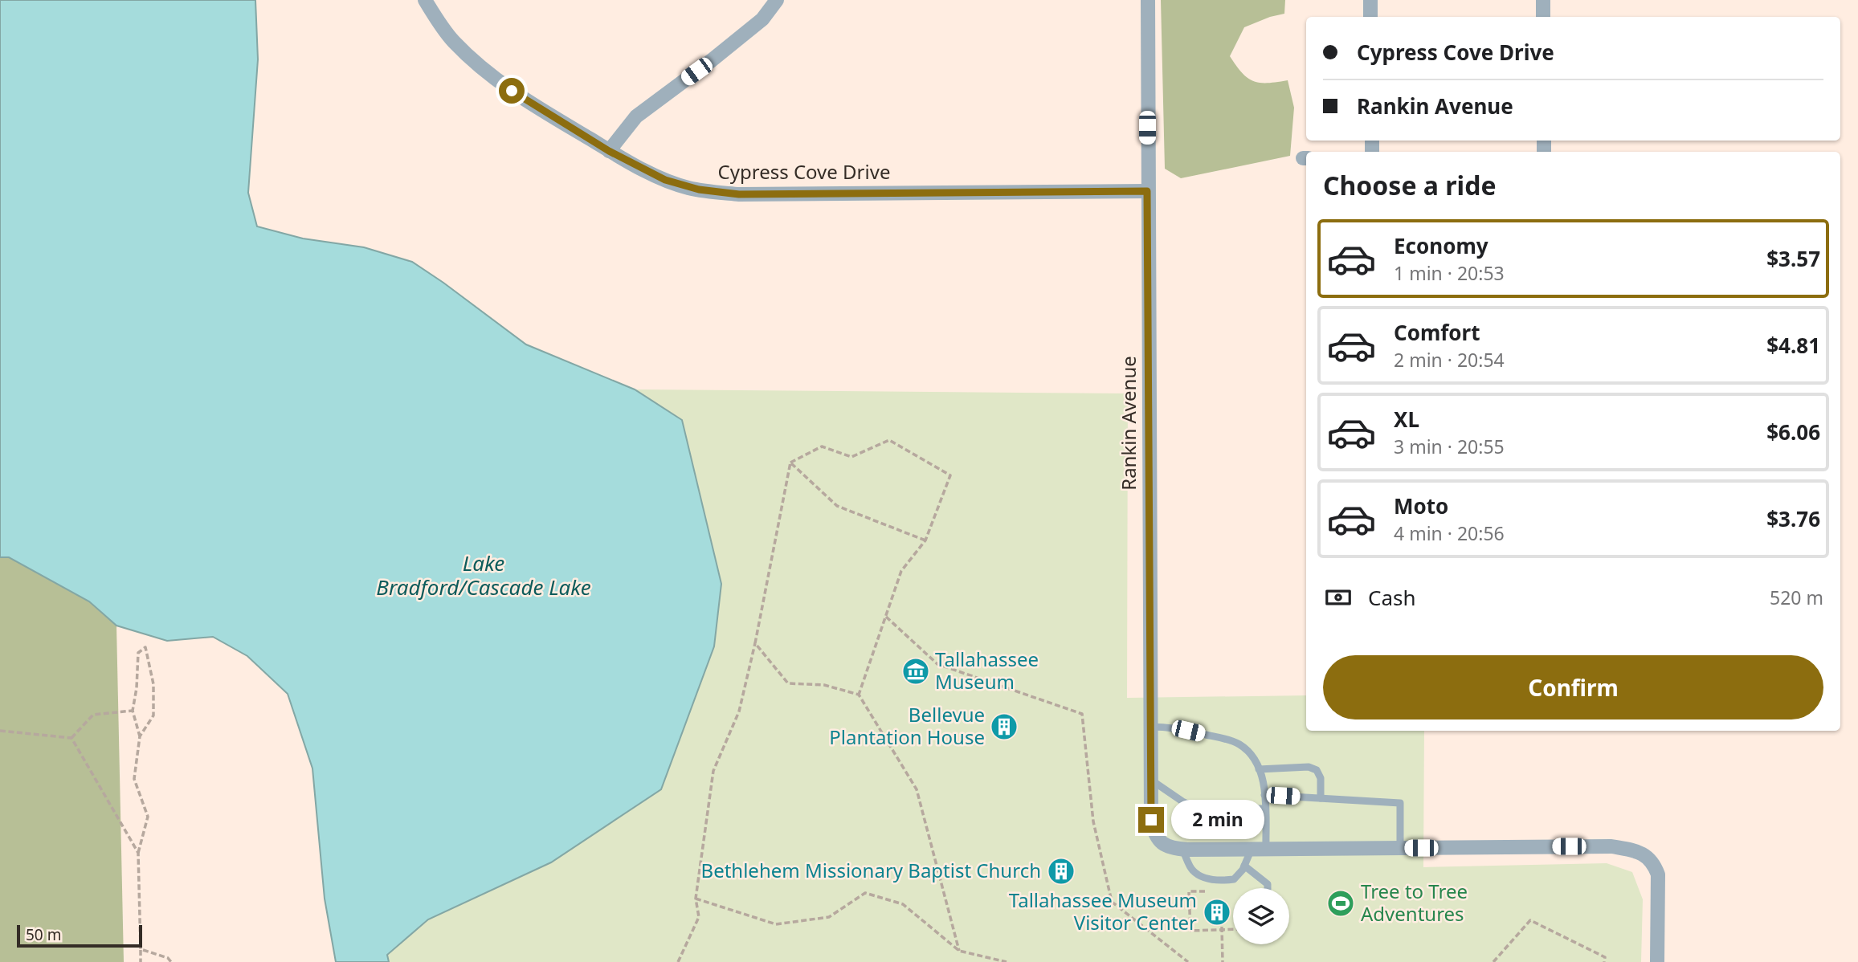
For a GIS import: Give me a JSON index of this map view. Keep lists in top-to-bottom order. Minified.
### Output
{"streets":{"street":["Cypress Cove Drive","Rankin Avenue"]},"crossings":[["Cypress Cove Drive","Rankin Avenue"]],"water":["Lake Bradford/Cascade Lake"],"places":{"museum":["Tallahassee Museum"],"building":["Bellevue Plantation House","Bethlehem Missionary Baptist Church","Tallahassee Museum Visitor Center"],"sports":["Tree to Tree Adventures"]},"scale_bar":"50 m","page":{"banner":["Cypress Cove Drive","Rankin Avenue"],"heading":"Choose a ride","list":[{"name":"Economy","note":"1 min · 20:53","value":"$3.57"},{"name":"Comfort","note":"2 min · 20:54","value":"$4.81"},{"name":"XL","note":"3 min · 20:55","value":"$6.06"},{"name":"Moto","note":"4 min · 20:56","value":"$3.76"}],"pay":["Cash","520 m"],"buttons":"Confirm","bubble":"2 min","scale":"50 m"}}
